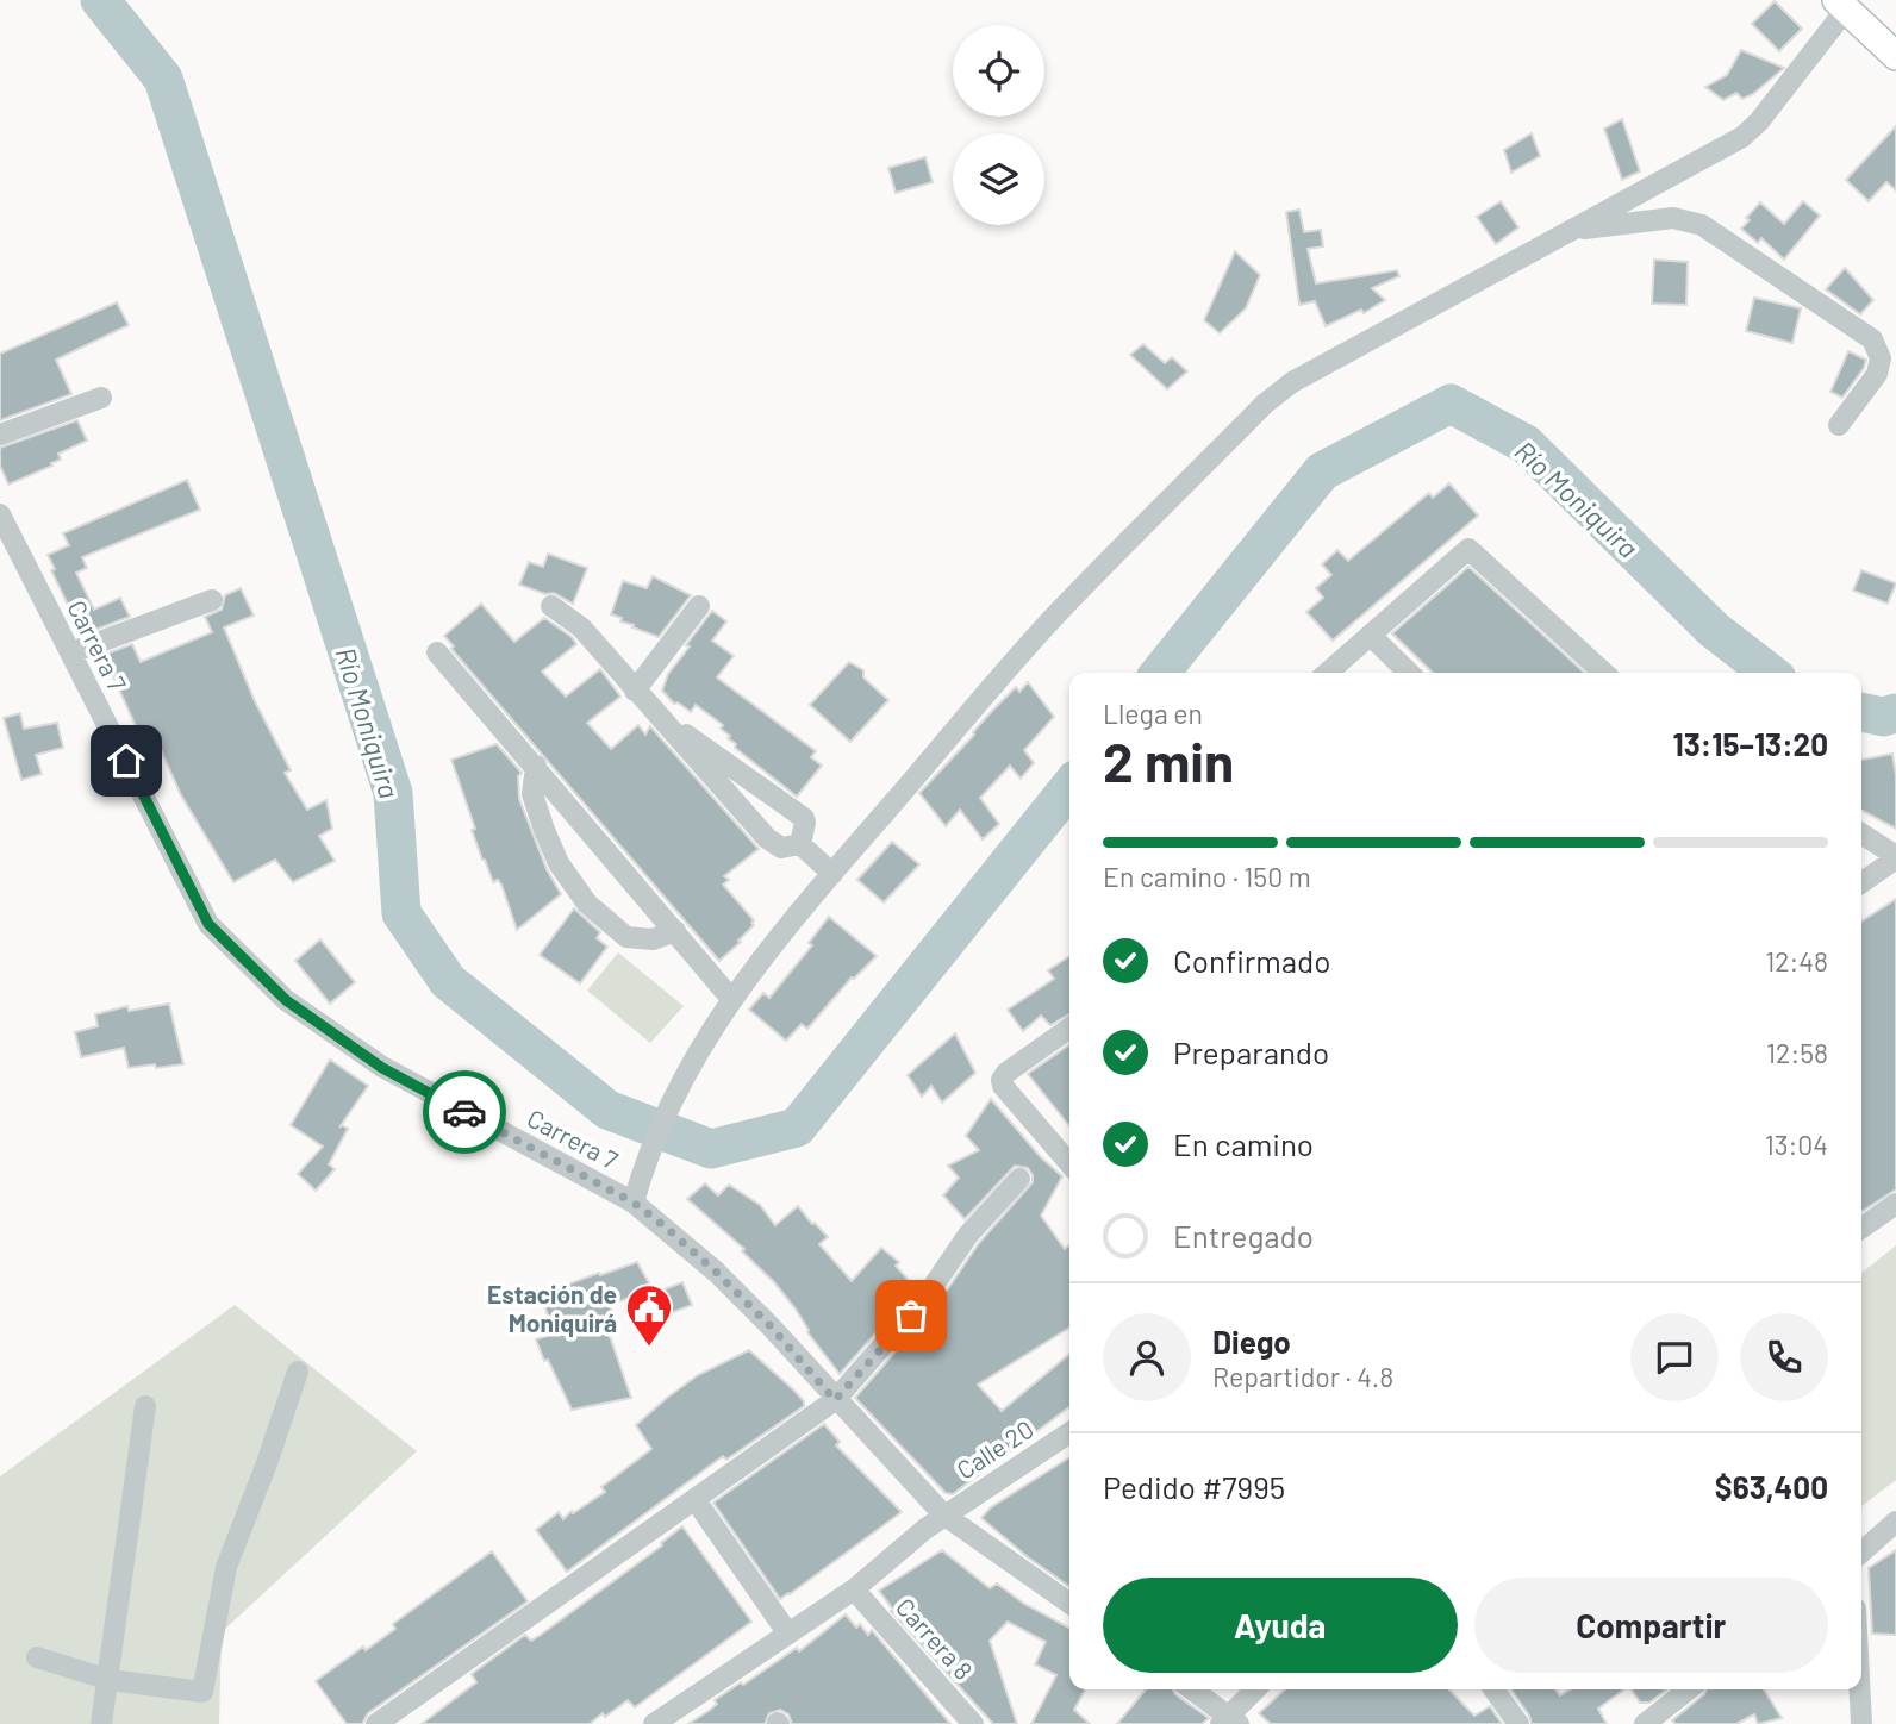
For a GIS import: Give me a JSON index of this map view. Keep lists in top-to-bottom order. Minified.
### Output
{"streets":{"street":["Carrera 7","Calle 20","Carrera 8"]},"crossings":[["Carrera 7","Calle 20"],["Calle 20","Carrera 8"]],"water":["Río Moniquira"],"places":{"public building":["Estación de Moniquirá"]},"page":{"heading":["2 min","Llega en","13:15–13:20"],"panel":["Diego","Repartidor · 4.8","Pedido #7995","$63,400"],"bar":"En camino · 150 m","list":[["Confirmado","12:48"],["Preparando","12:58"],["En camino","13:04"],"Entregado"],"buttons":["Ayuda","Compartir"]}}
